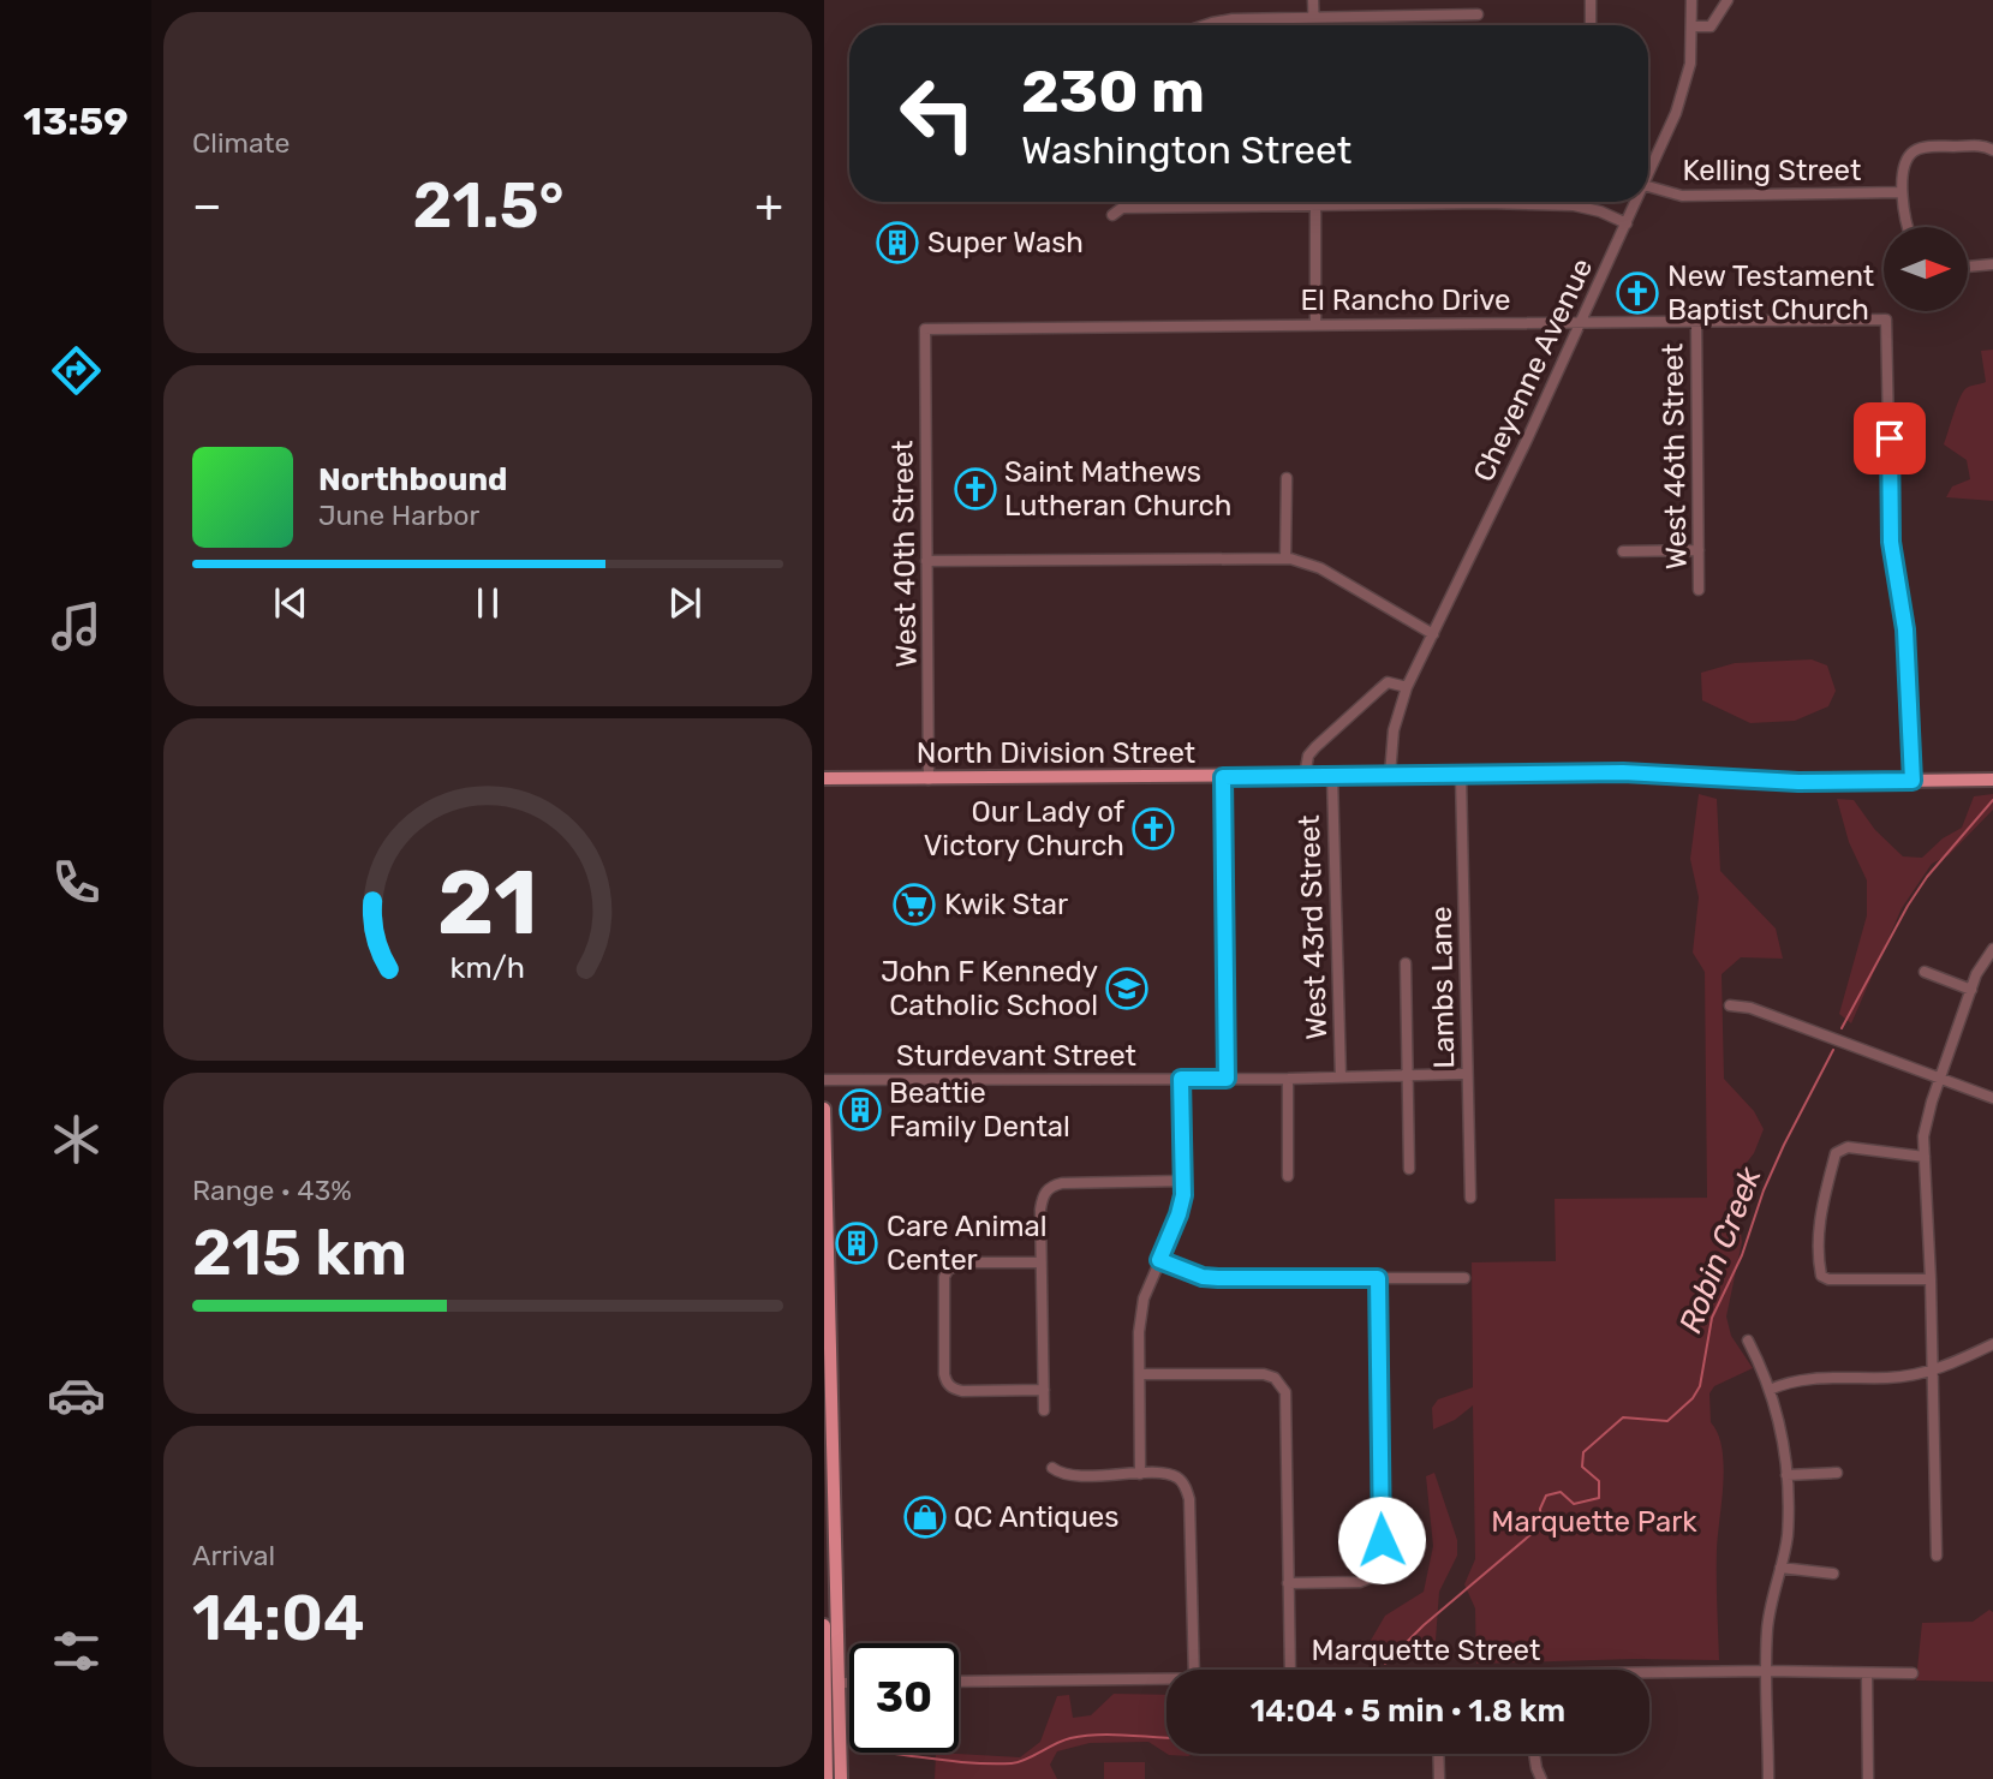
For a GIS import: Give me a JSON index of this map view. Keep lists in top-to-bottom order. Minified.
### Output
{"streets":{"main road":["North Division Street"],"street":["Kelling Street","El Rancho Drive","Cheyenne Avenue","West 46th Street","West 40th Street","West 43rd Street","Lambs Lane","Sturdevant Street","Marquette Street"]},"crossings":[["El Rancho Drive","Cheyenne Avenue"],["El Rancho Drive","West 46th Street"],["El Rancho Drive","West 40th Street"],["El Rancho Drive","North Division Street"],["Cheyenne Avenue","North Division Street"],["West 40th Street","North Division Street"],["North Division Street","West 43rd Street"],["North Division Street","Lambs Lane"],["West 43rd Street","Sturdevant Street"]],"water":["Robin Creek"],"parks":["Marquette Park"],"places":{"building":["Super Wash","Beattie Family Dental","Care Animal Center"],"church":["New Testament Baptist Church","Saint Mathews Lutheran Church","Our Lady of Victory Church"],"supermarket":["Kwik Star"],"school or university":["John F Kennedy Catholic School"],"shop":["QC Antiques"]},"north":"right","page":{"tabs":"13:59","tile":["Climate",["Range · 43%","215 km"],["Arrival","14:04"]],"turn":["230 m","Washington Street"],"heat":["−","21.5°","+"],"song":["Northbound","June Harbor"],"limit":"30","trip":"14:04 · 5 min · 1.8 km","gauge":["21","km/h"]}}
